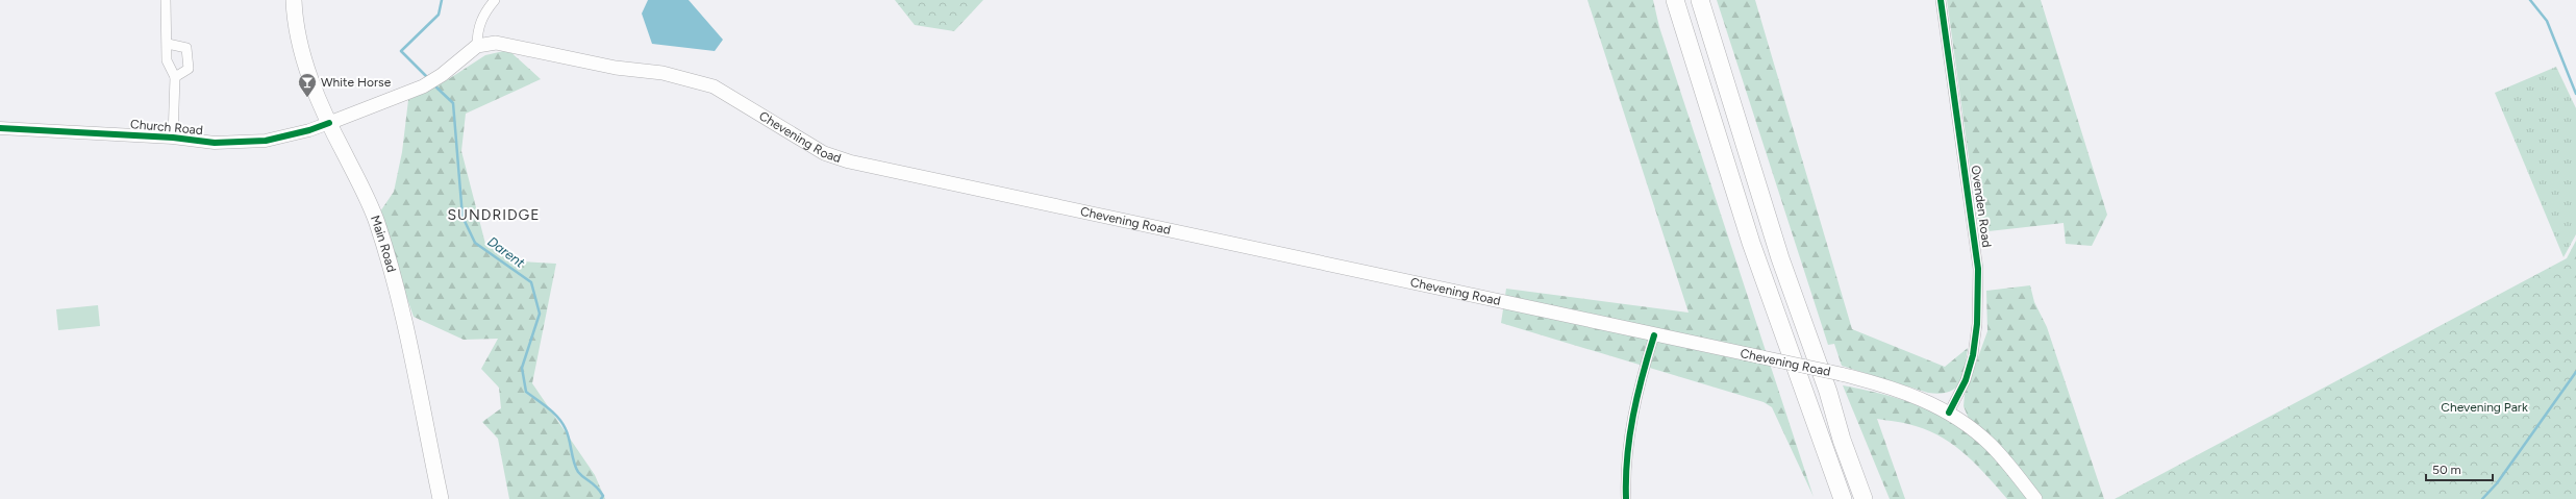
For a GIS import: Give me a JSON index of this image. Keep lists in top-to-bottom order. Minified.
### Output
{"streets":{"main road":["Chevening Road","Main Road"],"street":["Church Road","Ovenden Road"]},"crossings":[["Church Road","Main Road"],["Chevening Road","Ovenden Road"]],"districts":["SUNDRIDGE"],"water":["Darent"],"parks":["Chevening Park"],"places":{"bar":["White Horse"]},"scale_bar":"50 m"}
